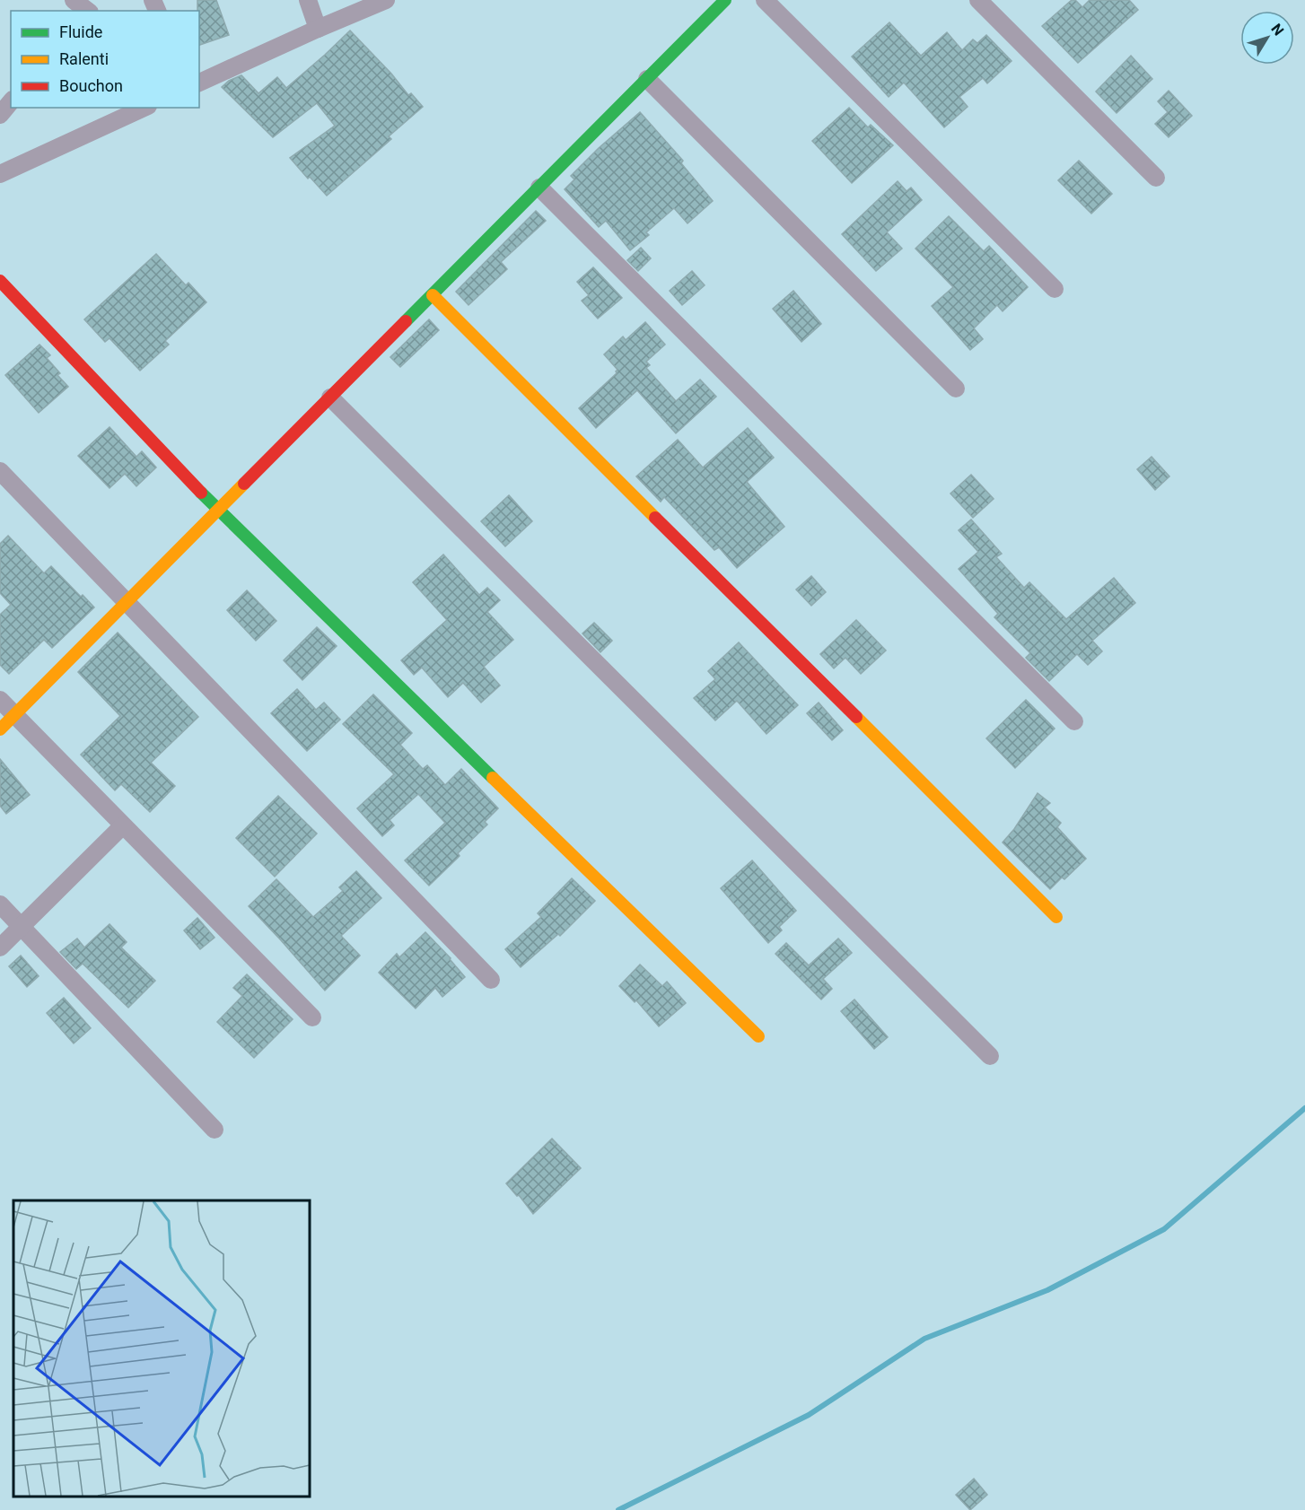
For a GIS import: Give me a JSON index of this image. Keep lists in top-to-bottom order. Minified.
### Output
{"legend":["Fluide","Ralenti","Bouchon"],"north":"top right"}
